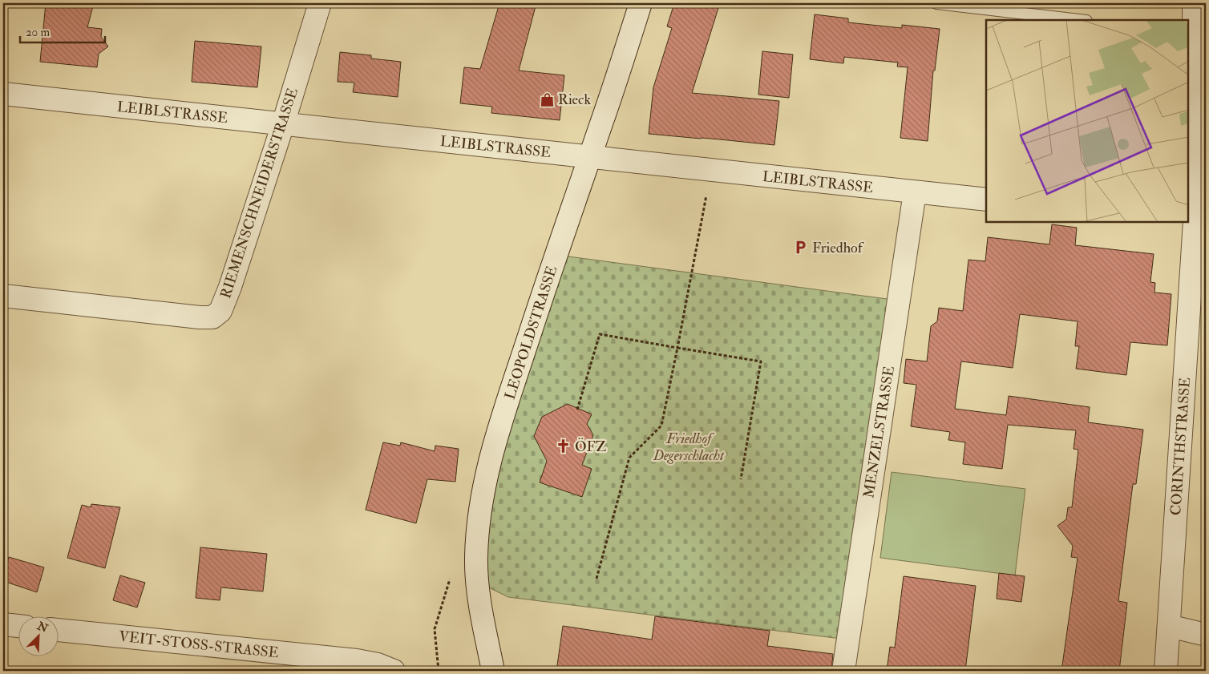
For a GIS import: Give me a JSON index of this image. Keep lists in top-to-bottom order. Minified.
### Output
{"streets":{"street":["LEIBLSTRASSE","RIEMENSCHNEIDERSTRASSE","LEOPOLDSTRASSE","MENZELSTRASSE","CORINTHSTRASSE","VEIT-STOSS-STRASSE"]},"crossings":[["LEIBLSTRASSE","RIEMENSCHNEIDERSTRASSE"],["LEIBLSTRASSE","LEOPOLDSTRASSE"],["LEIBLSTRASSE","MENZELSTRASSE"]],"parks":["Friedhof Degerschlacht"],"places":{"shop":["Rieck"],"parking":["Friedhof"],"church":["ÖFZ"]},"scale_bar":"20 m","north":"top right"}
